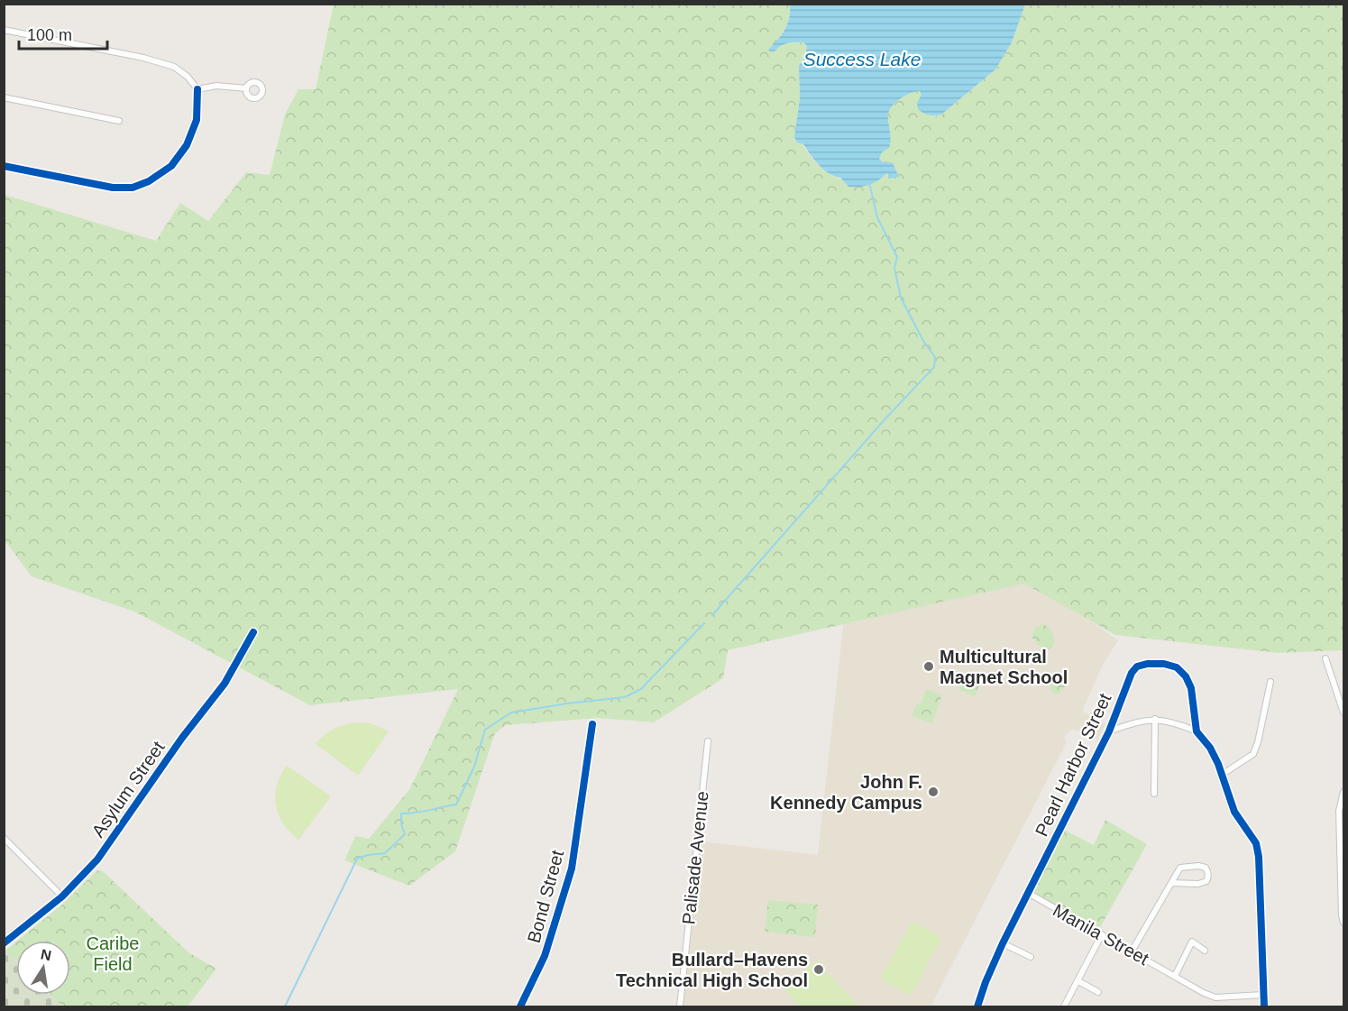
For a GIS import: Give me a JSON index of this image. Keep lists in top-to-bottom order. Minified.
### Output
{"streets":{"street":["Pearl Harbor Street","Asylum Street","Palisade Avenue","Bond Street","Manila Street"]},"crossings":[["Pearl Harbor Street","Manila Street"]],"water":["Success Lake"],"parks":["Caribe Field"],"places":["Multicultural Magnet School","John F. Kennedy Campus","Bullard–Havens Technical High School"],"scale_bar":"100 m","north":"top"}
